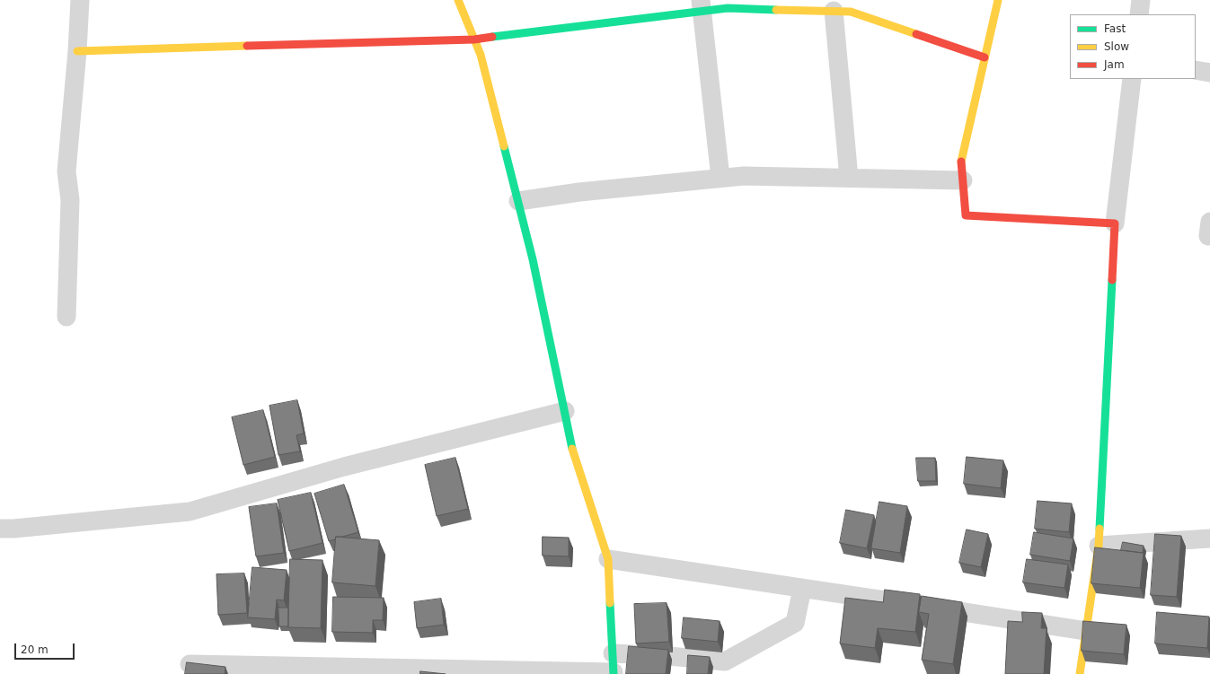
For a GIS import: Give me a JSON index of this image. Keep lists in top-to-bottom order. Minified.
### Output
{"legend":["Fast","Slow","Jam"],"scale_bar":"20 m"}
